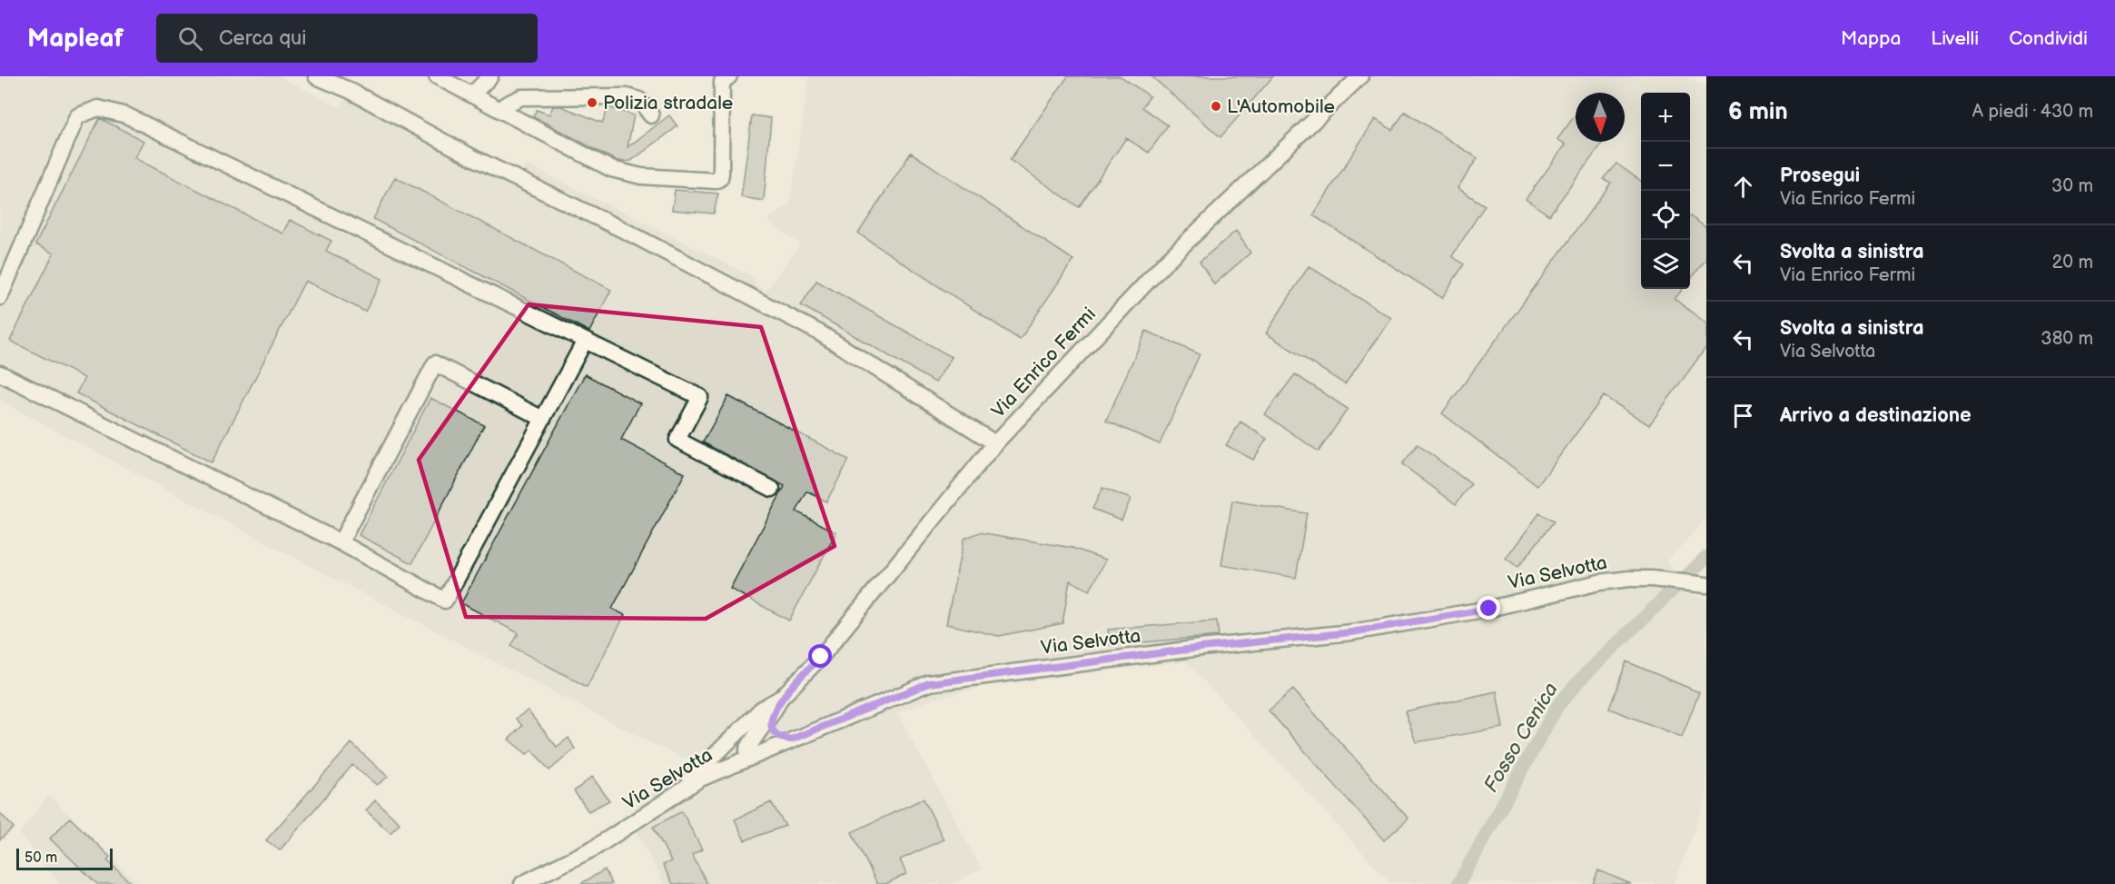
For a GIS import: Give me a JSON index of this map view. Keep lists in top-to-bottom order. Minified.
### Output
{"streets":{"street":["Via Enrico Fermi","Via Selvotta"]},"crossings":[["Via Enrico Fermi","Via Selvotta"]],"water":["Fosso Cenica"],"places":["Polizia stradale","L'Automobile"],"scale_bar":"50 m","north":"bottom","page":{"header":"Mapleaf","search":"Cerca qui","nav":["Mappa","Livelli","Condividi"],"heading":["6 min","A piedi · 430 m"],"map_buttons":["+","−"],"list":[["Prosegui","Via Enrico Fermi","30 m"],["Svolta a sinistra","Via Enrico Fermi","20 m"],["Svolta a sinistra","Via Selvotta","380 m"],"Arrivo a destinazione"],"scale":"50 m"}}
